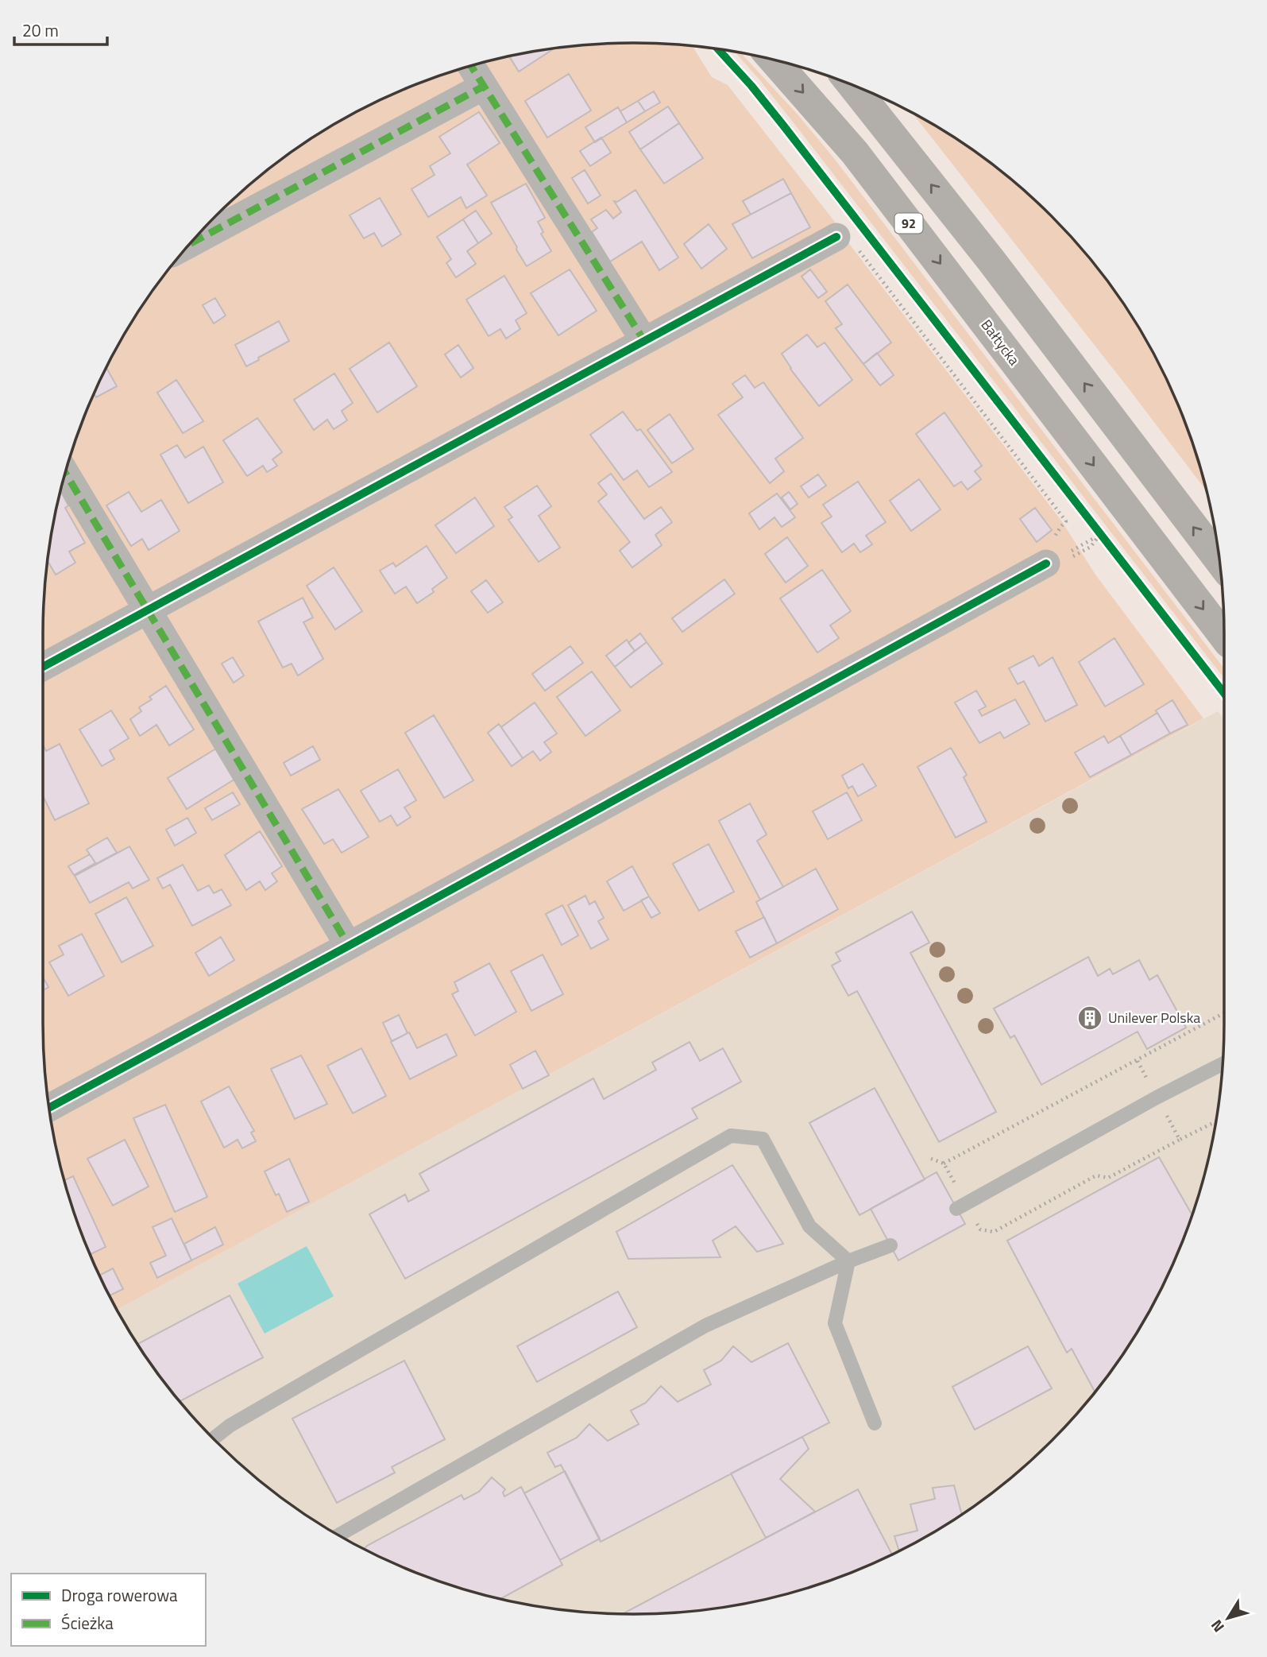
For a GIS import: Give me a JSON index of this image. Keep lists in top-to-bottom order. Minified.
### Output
{"streets":{"main road":["92","Bałtycka"]},"places":{"building":["Unilever Polska"]},"legend":["Droga rowerowa","Ścieżka"],"scale_bar":"20 m","north":"bottom left"}
